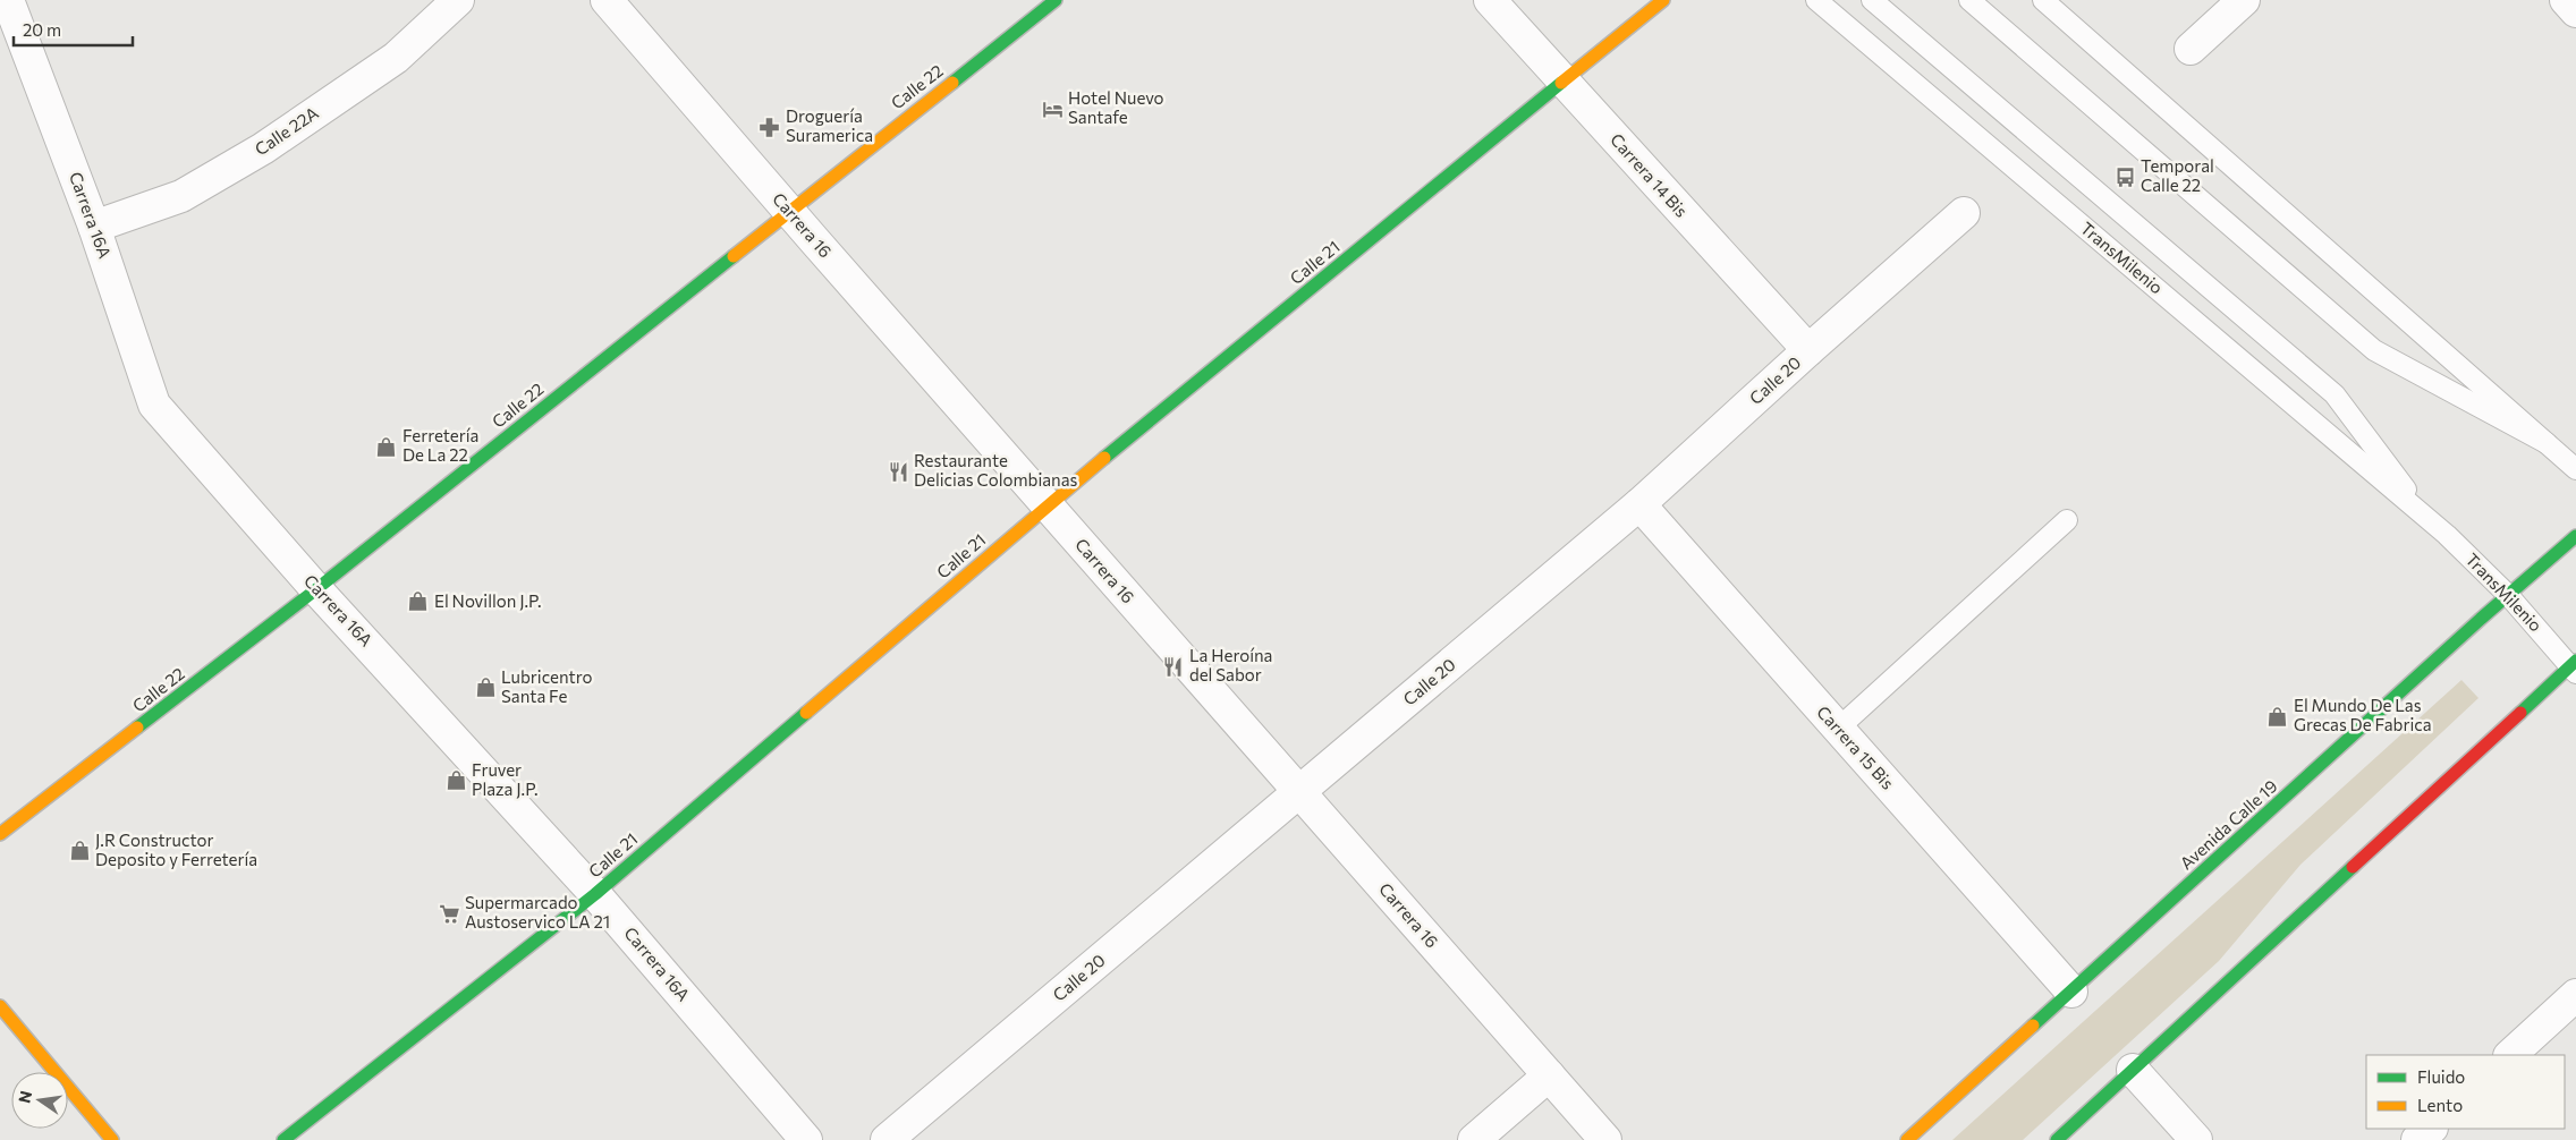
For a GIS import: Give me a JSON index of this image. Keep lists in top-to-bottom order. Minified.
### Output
{"streets":{"street":["Calle 22","Calle 22A","Carrera 14 Bis","Carrera 16A","Carrera 16","Calle 21","Calle 20","Carrera 15 Bis","Avenida Calle 19"],"lane":["TransMilenio"]},"crossings":[["Calle 22","Carrera 16A"],["Calle 22","Carrera 16"],["Calle 22A","Carrera 16A"],["Carrera 14 Bis","Calle 21"],["Carrera 14 Bis","Calle 20"],["Carrera 16A","Calle 21"],["Carrera 16","Calle 21"],["Carrera 16","Calle 20"],["TransMilenio","Avenida Calle 19"],["Calle 20","Carrera 15 Bis"],["Carrera 15 Bis","Avenida Calle 19"]],"places":{"hotel":["Hotel Nuevo Santafe"],"pharmacy":["Droguería Suramerica"],"bus stop":["Temporal Calle 22"],"shop":["Ferretería De La 22","El Novillon J.P.","Lubricentro Santa Fe","El Mundo De Las Grecas De Fabrica","Fruver Plaza J.P.","J.R Constructor Deposito y Ferretería"],"restaurant":["Restaurante Delicias Colombianas","La Heroína del Sabor"],"supermarket":["Supermarcado Austoservico LA 21"]},"legend":["Fluido","Lento"],"scale_bar":"20 m","north":"left"}
